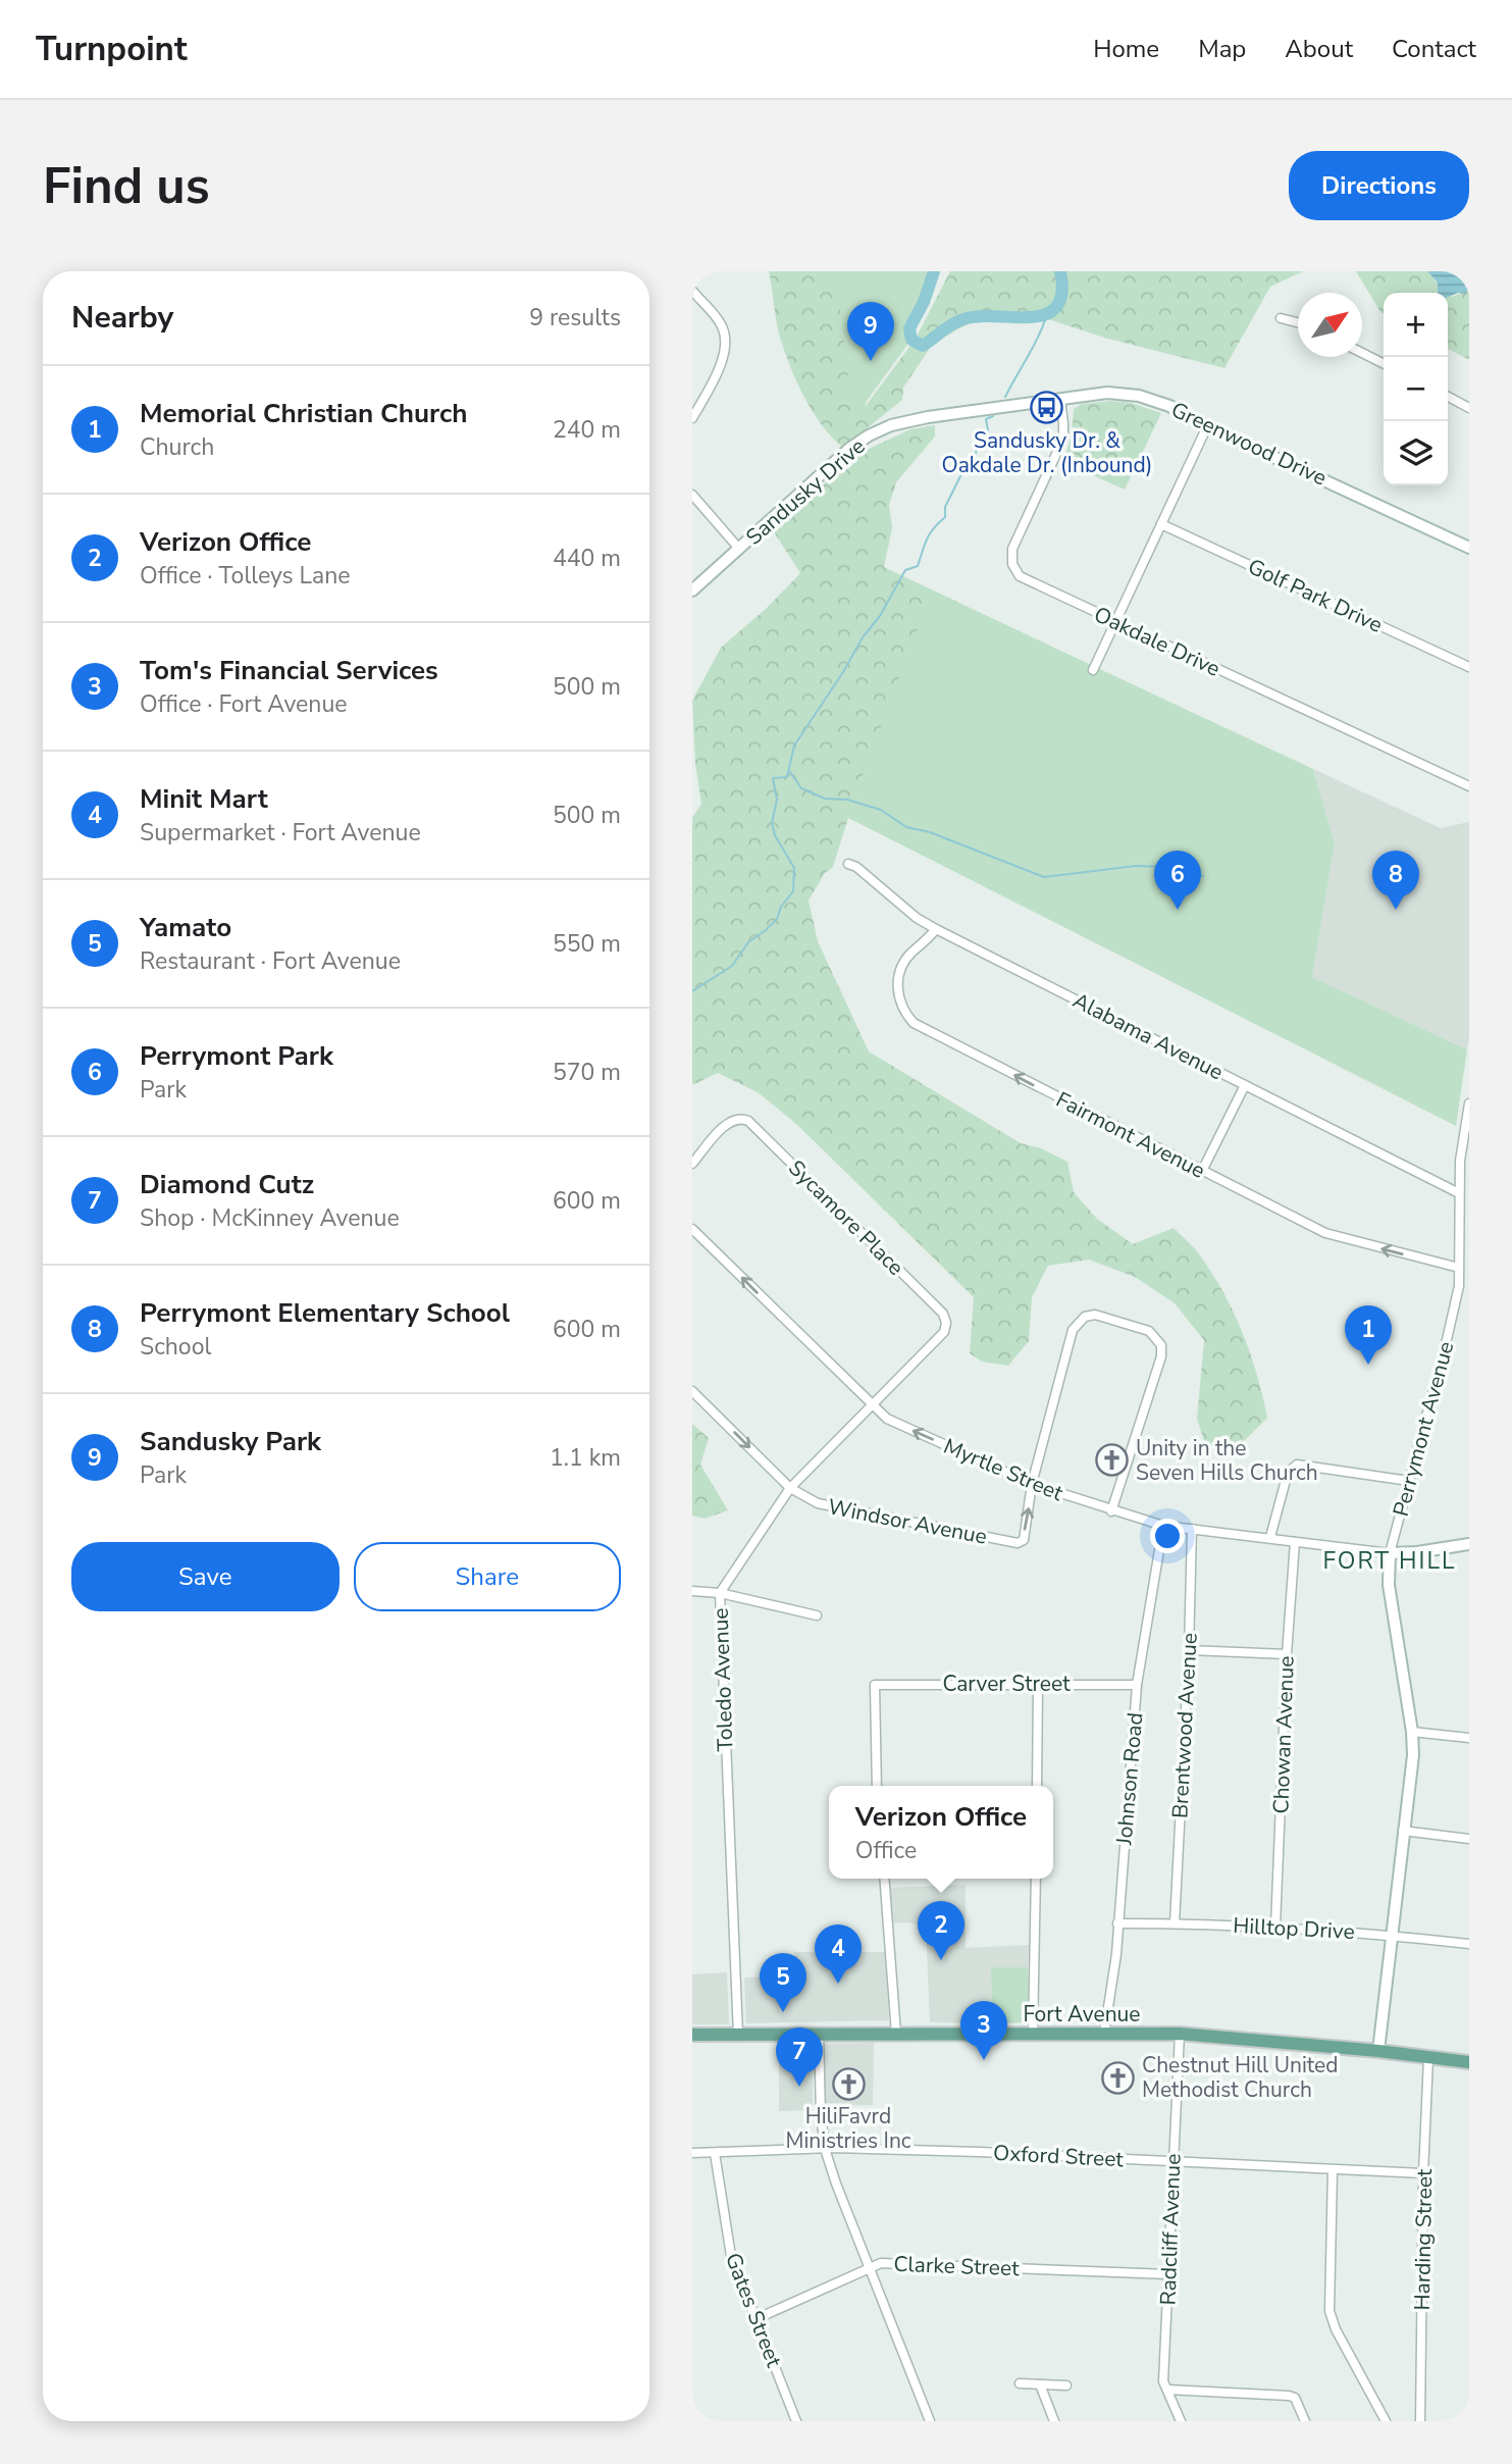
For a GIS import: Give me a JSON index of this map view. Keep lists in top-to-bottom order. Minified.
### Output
{"streets":{"main road":["Fort Avenue"],"street":["Greenwood Drive","Sandusky Drive","Golf Park Drive","Oakdale Drive","Alabama Avenue","Fairmont Avenue","Sycamore Place","Perrymont Avenue","Myrtle Street","Windsor Avenue","Toledo Avenue","Carver Street","Brentwood Avenue","Chowan Avenue","Johnson Road","Hilltop Drive","Oxford Street","Radcliff Avenue","Harding Street","Clarke Street","Gates Street"]},"crossings":[["Greenwood Drive","Sandusky Drive"],["Greenwood Drive","Oakdale Drive"],["Alabama Avenue","Fairmont Avenue"],["Alabama Avenue","Perrymont Avenue"],["Fairmont Avenue","Perrymont Avenue"],["Sycamore Place","Toledo Avenue"],["Perrymont Avenue","Myrtle Street"],["Perrymont Avenue","Hilltop Drive"],["Perrymont Avenue","Fort Avenue"],["Myrtle Street","Windsor Avenue"],["Myrtle Street","Toledo Avenue"],["Myrtle Street","Brentwood Avenue"],["Myrtle Street","Chowan Avenue"],["Myrtle Street","Johnson Road"],["Windsor Avenue","Toledo Avenue"],["Toledo Avenue","Fort Avenue"],["Carver Street","Johnson Road"],["Brentwood Avenue","Hilltop Drive"],["Chowan Avenue","Hilltop Drive"],["Johnson Road","Hilltop Drive"],["Johnson Road","Fort Avenue"],["Fort Avenue","Radcliff Avenue"],["Fort Avenue","Harding Street"],["Oxford Street","Radcliff Avenue"],["Oxford Street","Harding Street"],["Oxford Street","Gates Street"],["Radcliff Avenue","Clarke Street"],["Clarke Street","Gates Street"]],"one_way":["Fairmont Avenue","Myrtle Street","Windsor Avenue"],"districts":["FORT HILL"],"places":{"bus stop":["Sandusky Dr. & Oakdale Dr. (Inbound)"],"church":["Unity in the Seven Hills Church","Chestnut Hill United Methodist Church","HiliFavrd Ministries Inc"]},"north":"top right","page":{"header":"Turnpoint","nav":["Home","Map","About","Contact"],"buttons":["Directions",["Save","Share"]],"title":"Find us","heading":["Nearby","9 results"],"map_buttons":["+","−"],"pins":["9","6","8","1","2","4","5","3","7"],"list":[{"mark":"1","name":"Memorial Christian Church","note":"Church","value":"240 m"},{"mark":"2","name":"Verizon Office","note":"Office · Tolleys Lane","value":"440 m"},{"mark":"3","name":"Tom's Financial Services","note":"Office · Fort Avenue","value":"500 m"},{"mark":"4","name":"Minit Mart","note":"Supermarket · Fort Avenue","value":"500 m"},{"mark":"5","name":"Yamato","note":"Restaurant · Fort Avenue","value":"550 m"},{"mark":"6","name":"Perrymont Park","note":"Park","value":"570 m"},{"mark":"7","name":"Diamond Cutz","note":"Shop · McKinney Avenue","value":"600 m"},{"mark":"8","name":"Perrymont Elementary School","note":"School","value":"600 m"},{"mark":"9","name":"Sandusky Park","note":"Park","value":"1.1 km"}],"popup":["Verizon Office","Office"]}}
